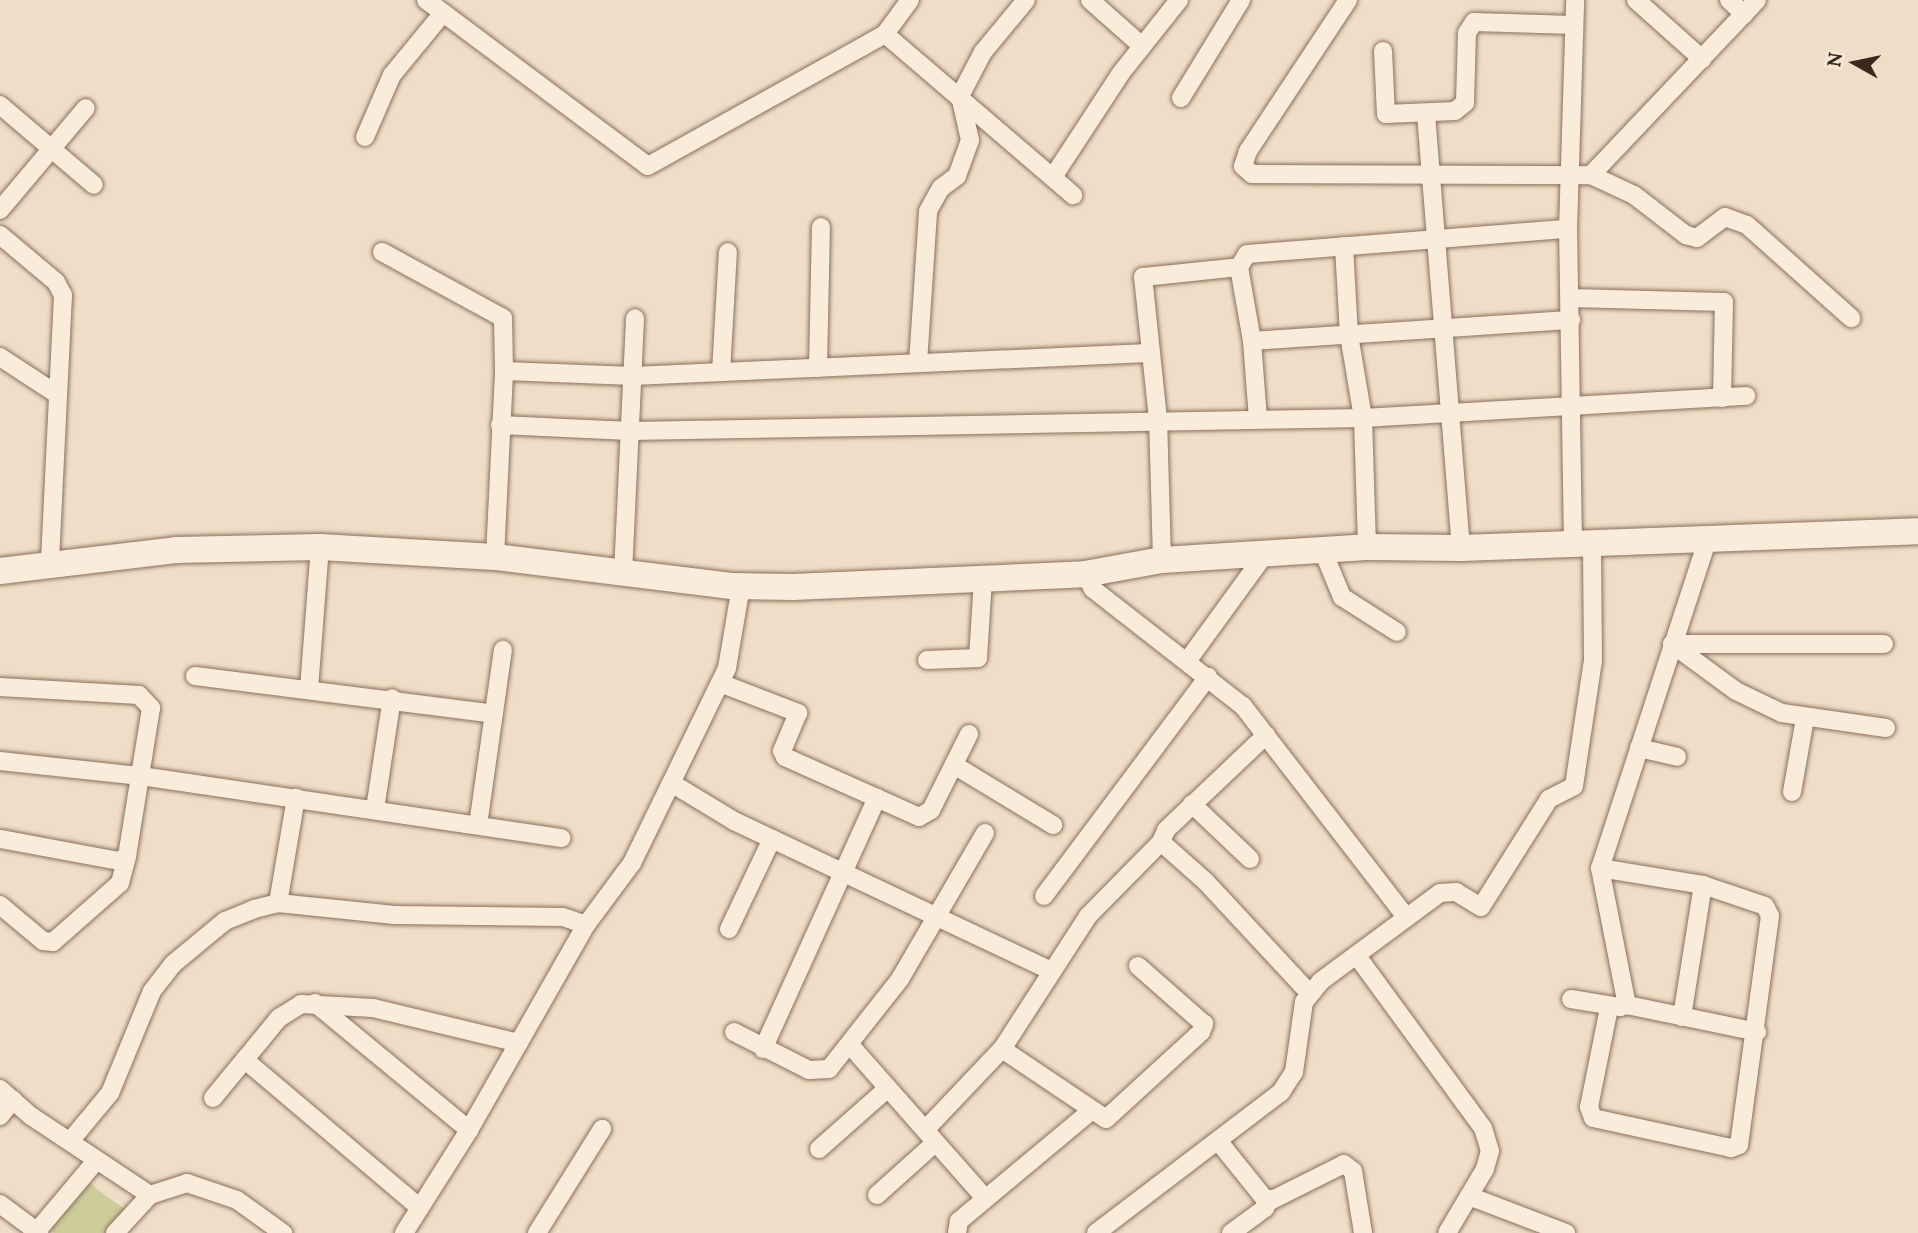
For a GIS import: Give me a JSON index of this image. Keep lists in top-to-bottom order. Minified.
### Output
{"north":"left"}
